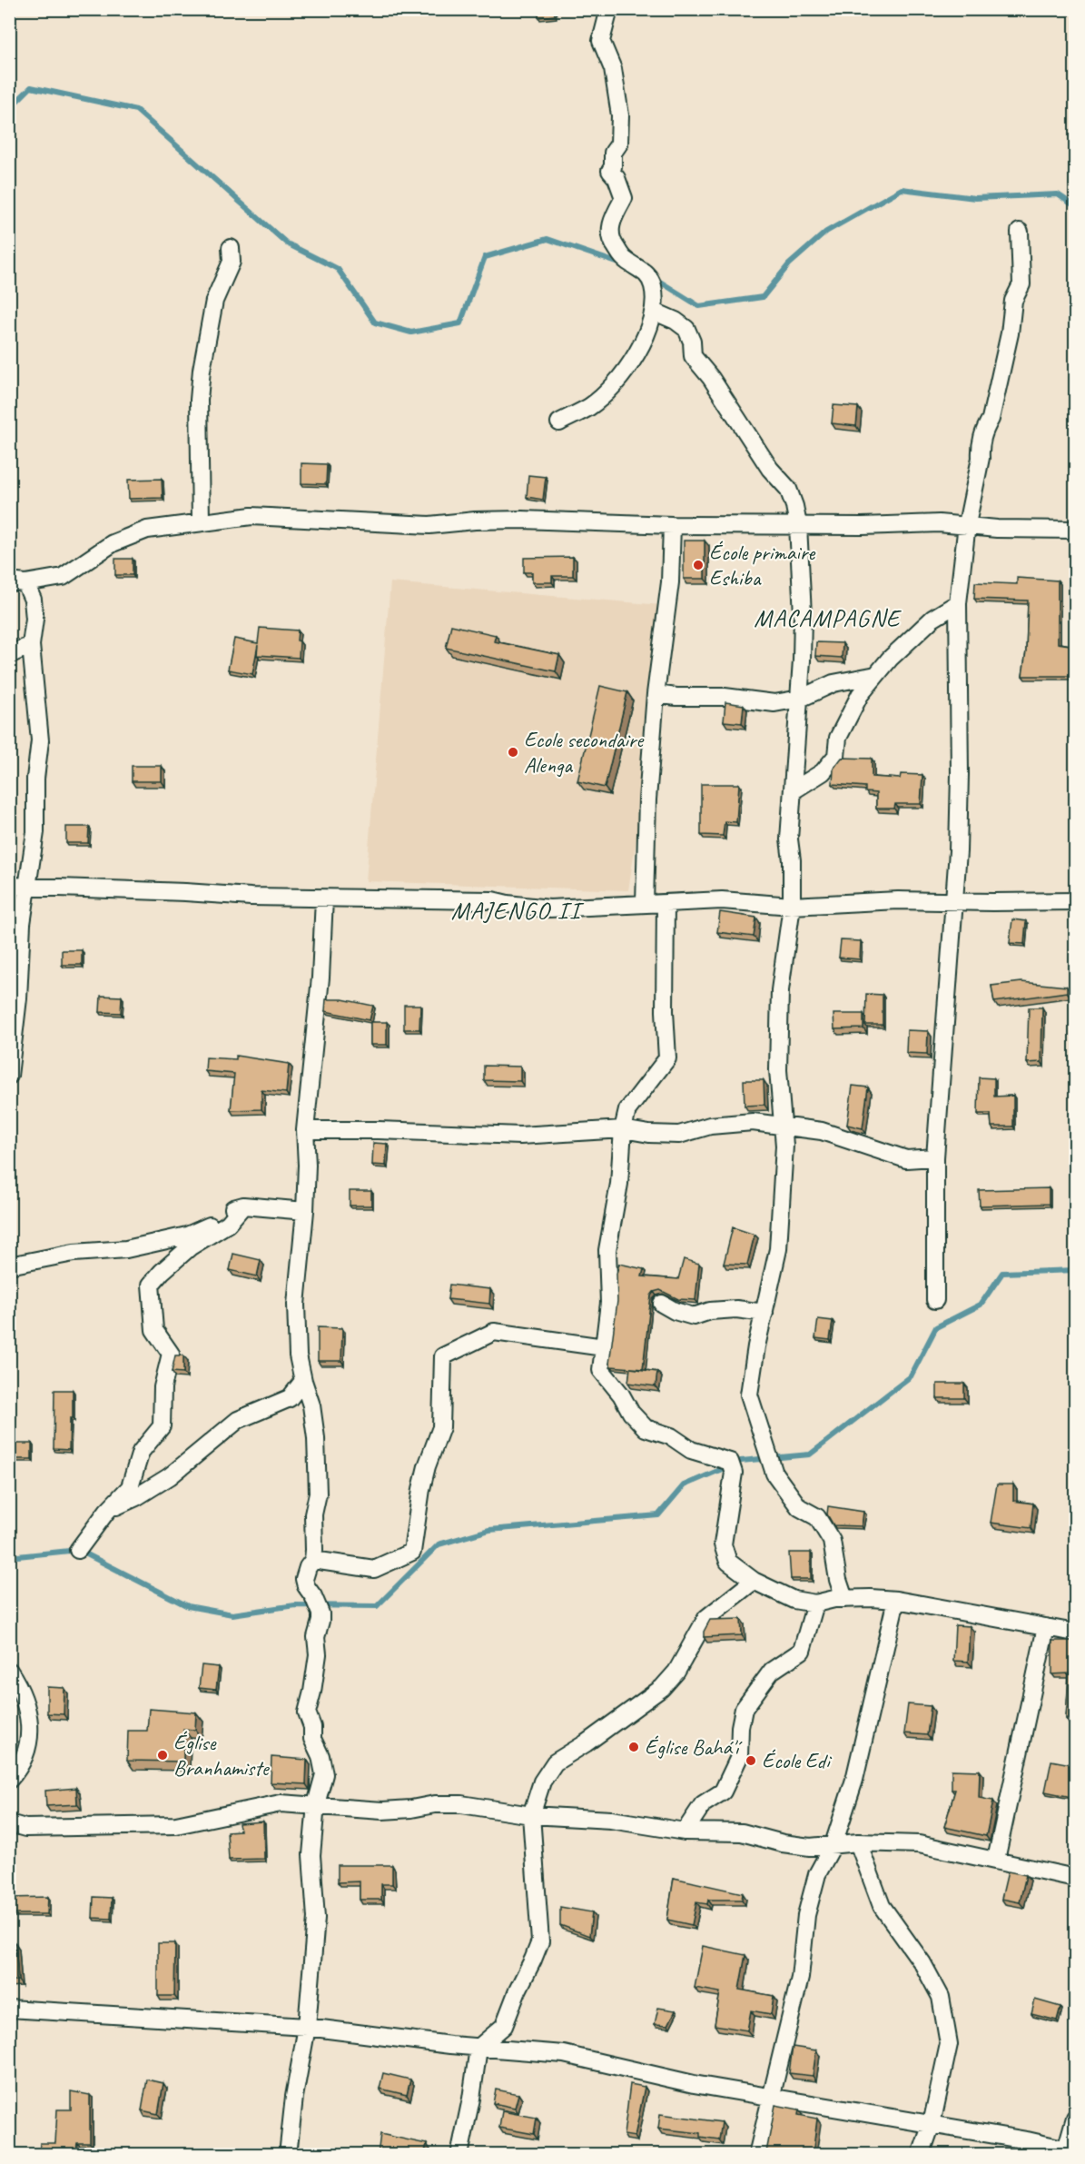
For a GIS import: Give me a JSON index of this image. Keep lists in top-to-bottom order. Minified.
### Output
{"districts":["MACAMPAGNE","MAJENGO II"],"places":["École primaire Eshiba","Ecole secondaire Alenga","Église Bahá'í","Église Branhamiste","École Edi"]}
